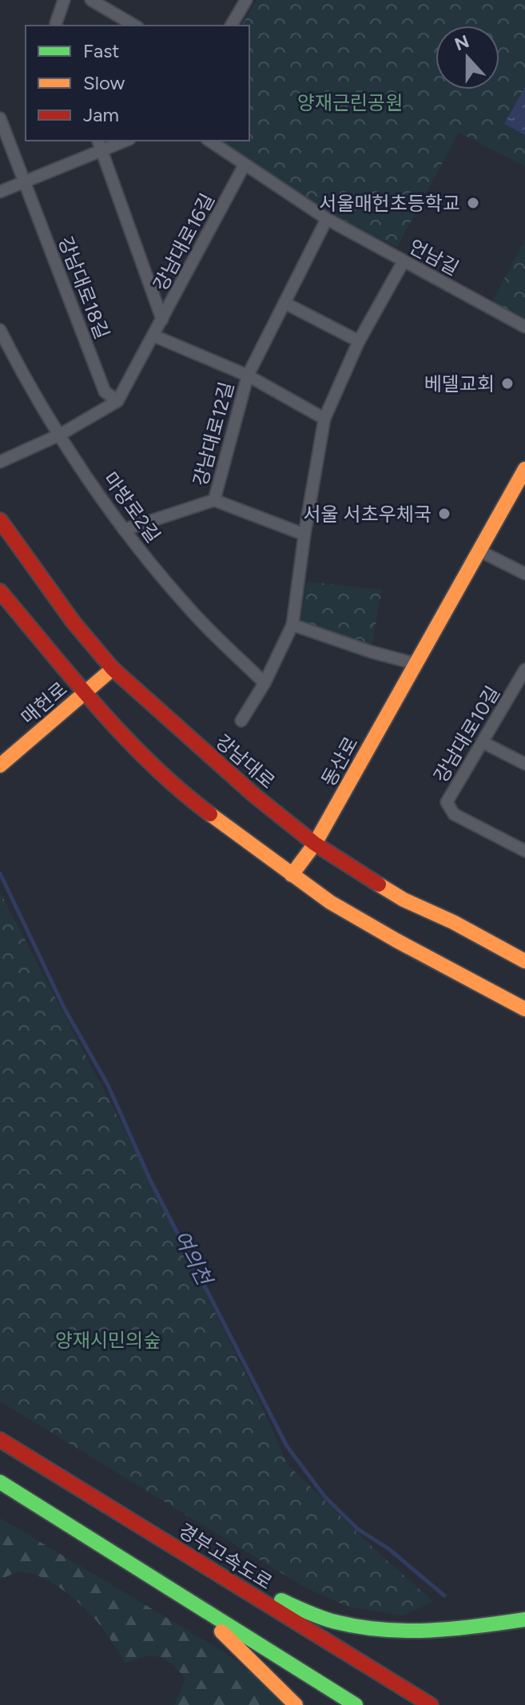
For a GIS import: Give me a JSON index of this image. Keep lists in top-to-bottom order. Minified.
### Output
{"streets":{"main road":["매헌로","강남대로","동산로","경부고속도로"],"street":["강남대로16길","언남길","강남대로18길","강남대로12길","마방로2길","강남대로10길"]},"crossings":[["강남대로16길","언남길"],["강남대로16길","강남대로18길"],["강남대로12길","마방로2길"],["매헌로","강남대로"],["강남대로","동산로"]],"water":["여의천"],"parks":["양재근린공원","양재시민의숲"],"places":["서울매헌초등학교","베델교회","서울 서초우체국"],"legend":["Fast","Slow","Jam"],"north":"top"}
